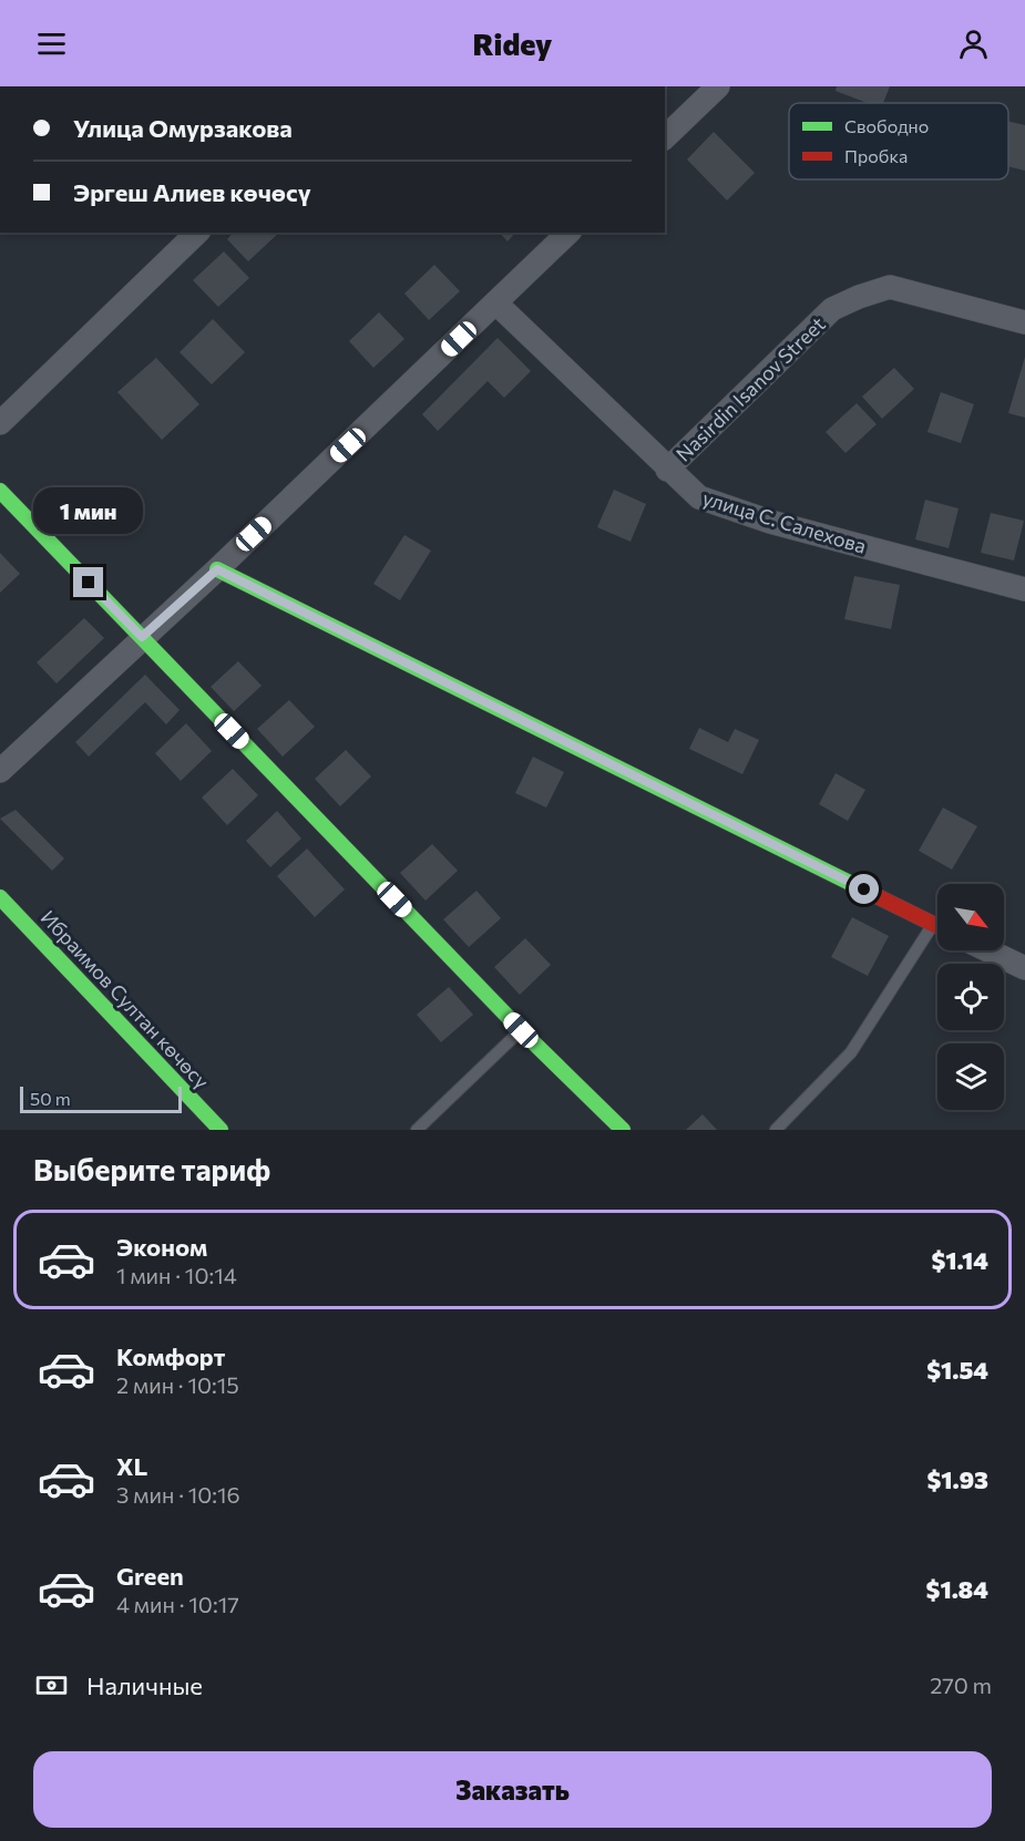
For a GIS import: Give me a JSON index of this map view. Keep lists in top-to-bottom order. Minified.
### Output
{"streets":{"street":["Nasirdin Isanov Street","улица С. Салехова","Ибраимов Султан көчөсү"]},"crossings":[["Nasirdin Isanov Street","улица С. Салехова"]],"legend":["Свободно","Пробка"],"scale_bar":"50 m","north":"bottom right","page":{"header":"Ridey","banner":["Улица Омурзакова","Эргеш Алиев көчөсү"],"bubble":"1 мин","scale":"50 m","heading":"Выберите тариф","list":[{"name":"Эконом","note":"1 мин · 10:14","value":"$1.14"},{"name":"Комфорт","note":"2 мин · 10:15","value":"$1.54"},{"name":"XL","note":"3 мин · 10:16","value":"$1.93"},{"name":"Green","note":"4 мин · 10:17","value":"$1.84"}],"pay":["Наличные","270 m"],"buttons":"Заказать"}}
